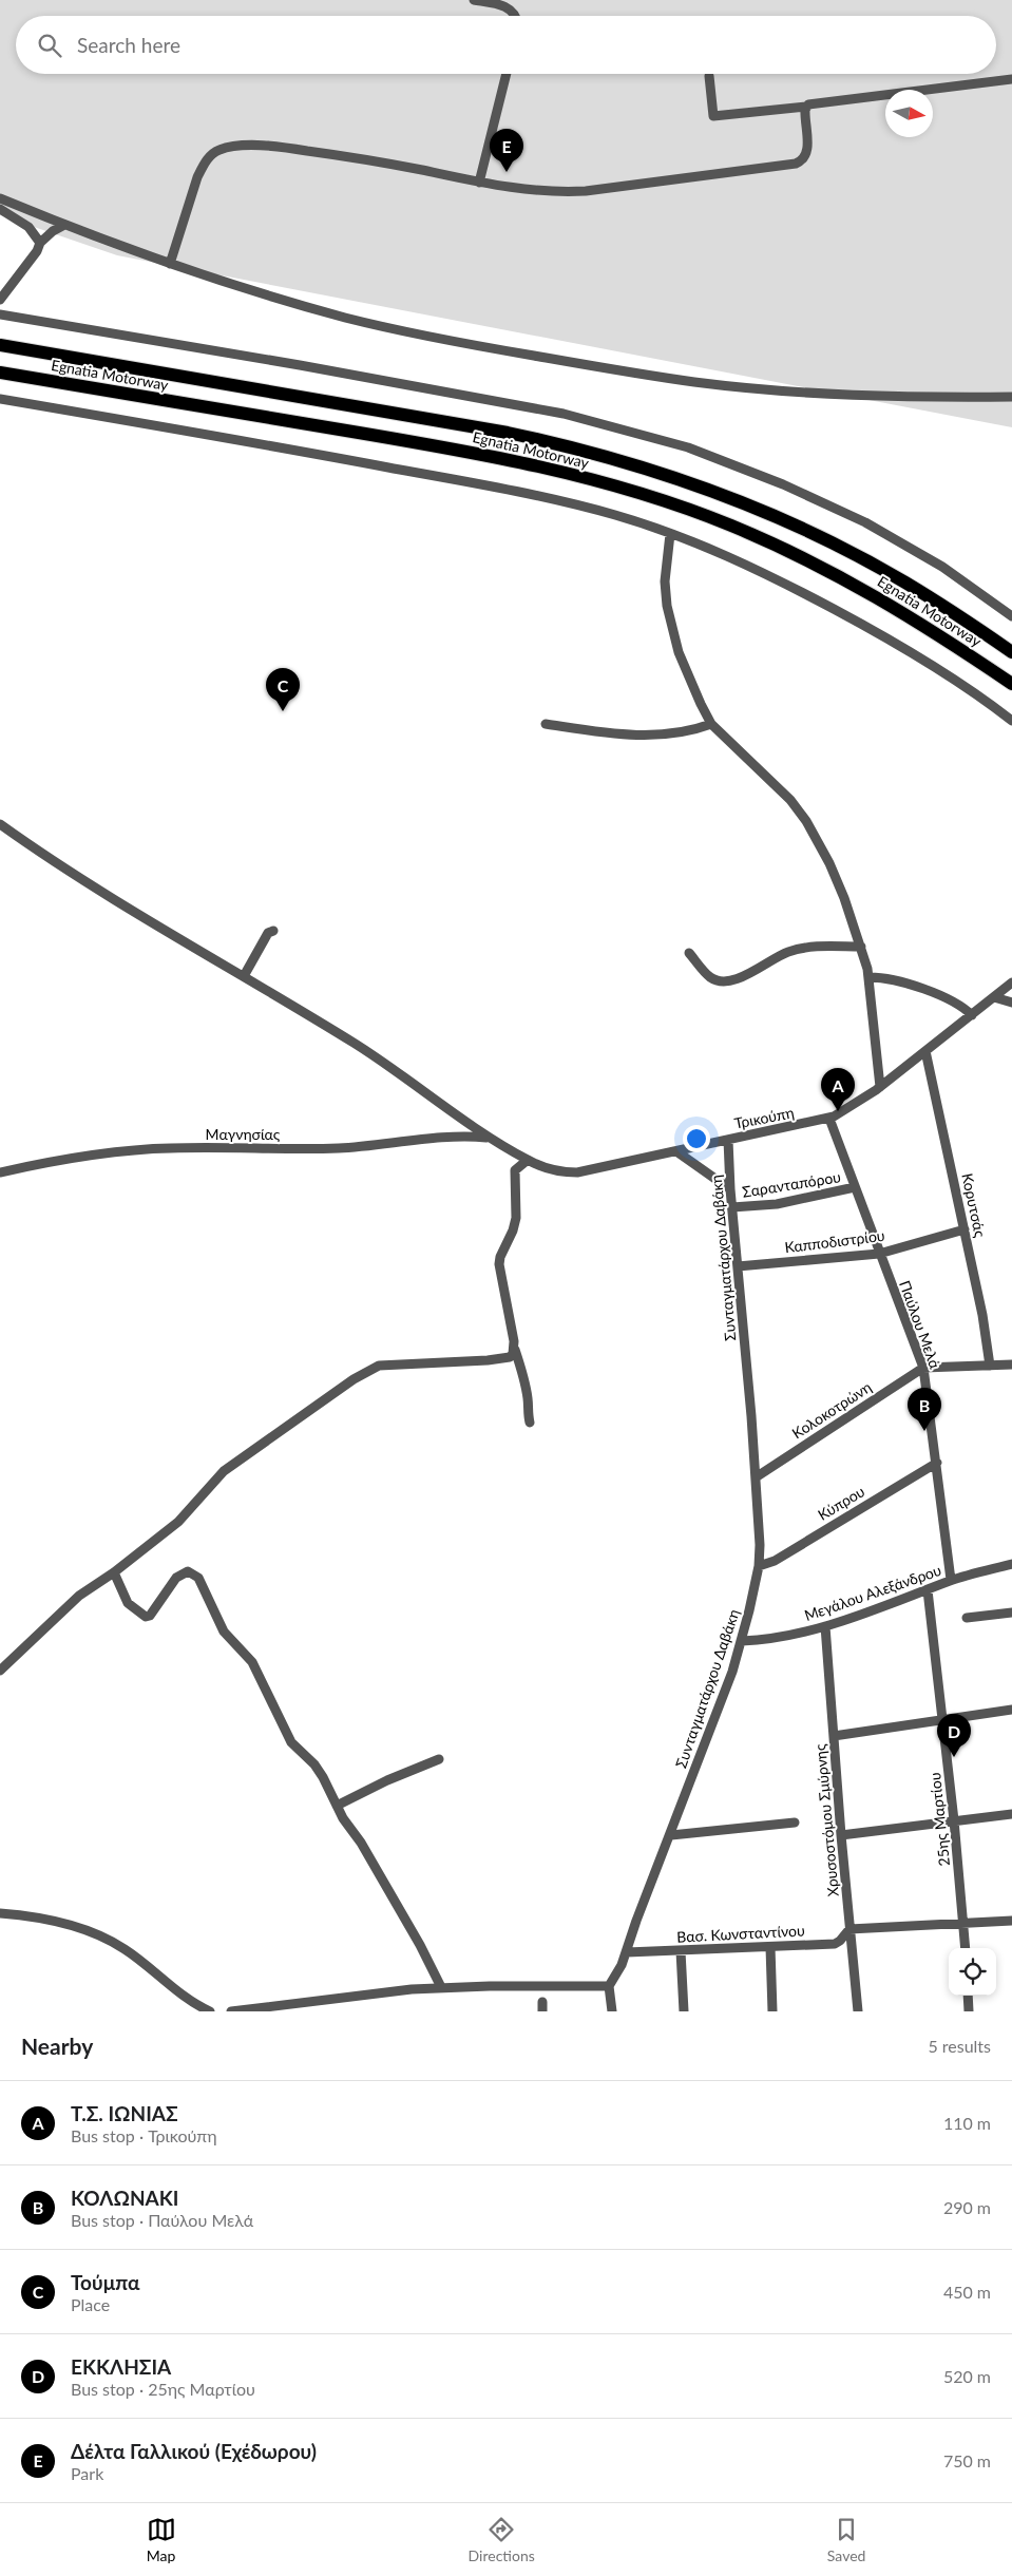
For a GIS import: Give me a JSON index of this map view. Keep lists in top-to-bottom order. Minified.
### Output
{"streets":{"highway":["Egnatia Motorway"],"street":["Τρικούπη","Μαγνησίας","Σαρανταπόρου","Κορυτσάς","Καπποδιστρίου","Συνταγματάρχου Δαβάκη","Παύλου Μελά","Κολοκοτρώνη","Κύπρου","Μεγάλου Αλεξάνδρου","25ης Μαρτίου","Χρυσοστόμου Σμύρνης","Βασ. Κωνσταντίνου"]},"crossings":[["Τρικούπη","Μαγνησίας"],["Τρικούπη","Κορυτσάς"],["Τρικούπη","Συνταγματάρχου Δαβάκη"],["Τρικούπη","Παύλου Μελά"],["Σαρανταπόρου","Συνταγματάρχου Δαβάκη"],["Σαρανταπόρου","Παύλου Μελά"],["Κορυτσάς","Καπποδιστρίου"],["Καπποδιστρίου","Συνταγματάρχου Δαβάκη"],["Καπποδιστρίου","Παύλου Μελά"],["Συνταγματάρχου Δαβάκη","Κολοκοτρώνη"],["Συνταγματάρχου Δαβάκη","Κύπρου"],["Συνταγματάρχου Δαβάκη","Μεγάλου Αλεξάνδρου"],["Συνταγματάρχου Δαβάκη","Βασ. Κωνσταντίνου"],["Παύλου Μελά","Κολοκοτρώνη"],["Παύλου Μελά","Κύπρου"],["Παύλου Μελά","Μεγάλου Αλεξάνδρου"],["Μεγάλου Αλεξάνδρου","25ης Μαρτίου"],["Μεγάλου Αλεξάνδρου","Χρυσοστόμου Σμύρνης"],["Χρυσοστόμου Σμύρνης","Βασ. Κωνσταντίνου"]],"north":"right","page":{"search":"Search here","pins":["E","C","A","B","D"],"heading":["Nearby","5 results"],"list":[{"mark":"A","name":"Τ.Σ. ΙΩΝΙΑΣ","note":"Bus stop · Τρικούπη","value":"110 m"},{"mark":"B","name":"ΚΟΛΩΝΑΚΙ","note":"Bus stop · Παύλου Μελά","value":"290 m"},{"mark":"C","name":"Τούμπα","note":"Place","value":"450 m"},{"mark":"D","name":"ΕΚΚΛΗΣΙΑ","note":"Bus stop · 25ης Μαρτίου","value":"520 m"},{"mark":"E","name":"Δέλτα Γαλλικού (Εχέδωρου)","note":"Park","value":"750 m"}],"nav":["Map","Directions","Saved"]}}
